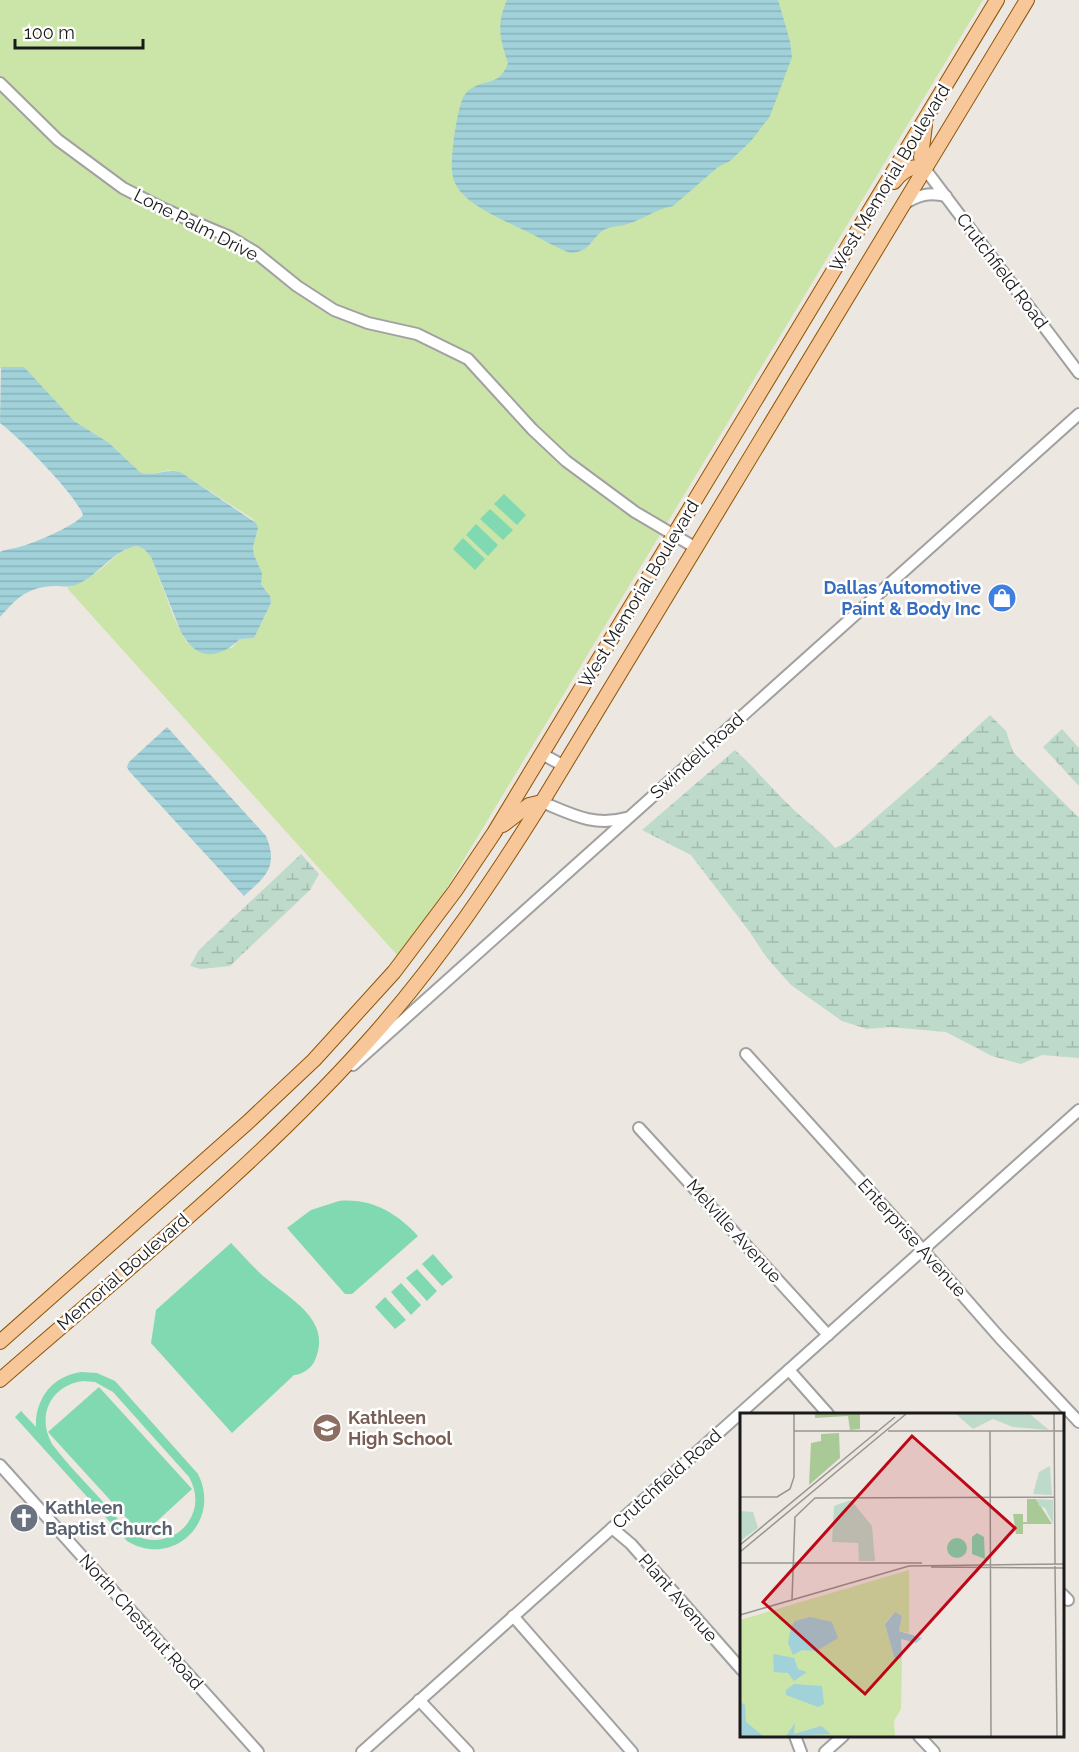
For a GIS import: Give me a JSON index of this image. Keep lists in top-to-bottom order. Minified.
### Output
{"streets":{"main road":["West Memorial Boulevard","Memorial Boulevard"],"street":["Lone Palm Drive","Crutchfield Road","Swindell Road","Melville Avenue","Enterprise Avenue","Plant Avenue","North Chestnut Road"]},"crossings":[["West Memorial Boulevard","Lone Palm Drive"],["West Memorial Boulevard","Crutchfield Road"],["West Memorial Boulevard","Swindell Road"],["West Memorial Boulevard","Memorial Boulevard"],["Crutchfield Road","Melville Avenue"],["Crutchfield Road","Enterprise Avenue"],["Crutchfield Road","Plant Avenue"]],"places":{"shop":["Dallas Automotive Paint & Body Inc"],"school or university":["Kathleen High School"],"church":["Kathleen Baptist Church"]},"scale_bar":"100 m"}
